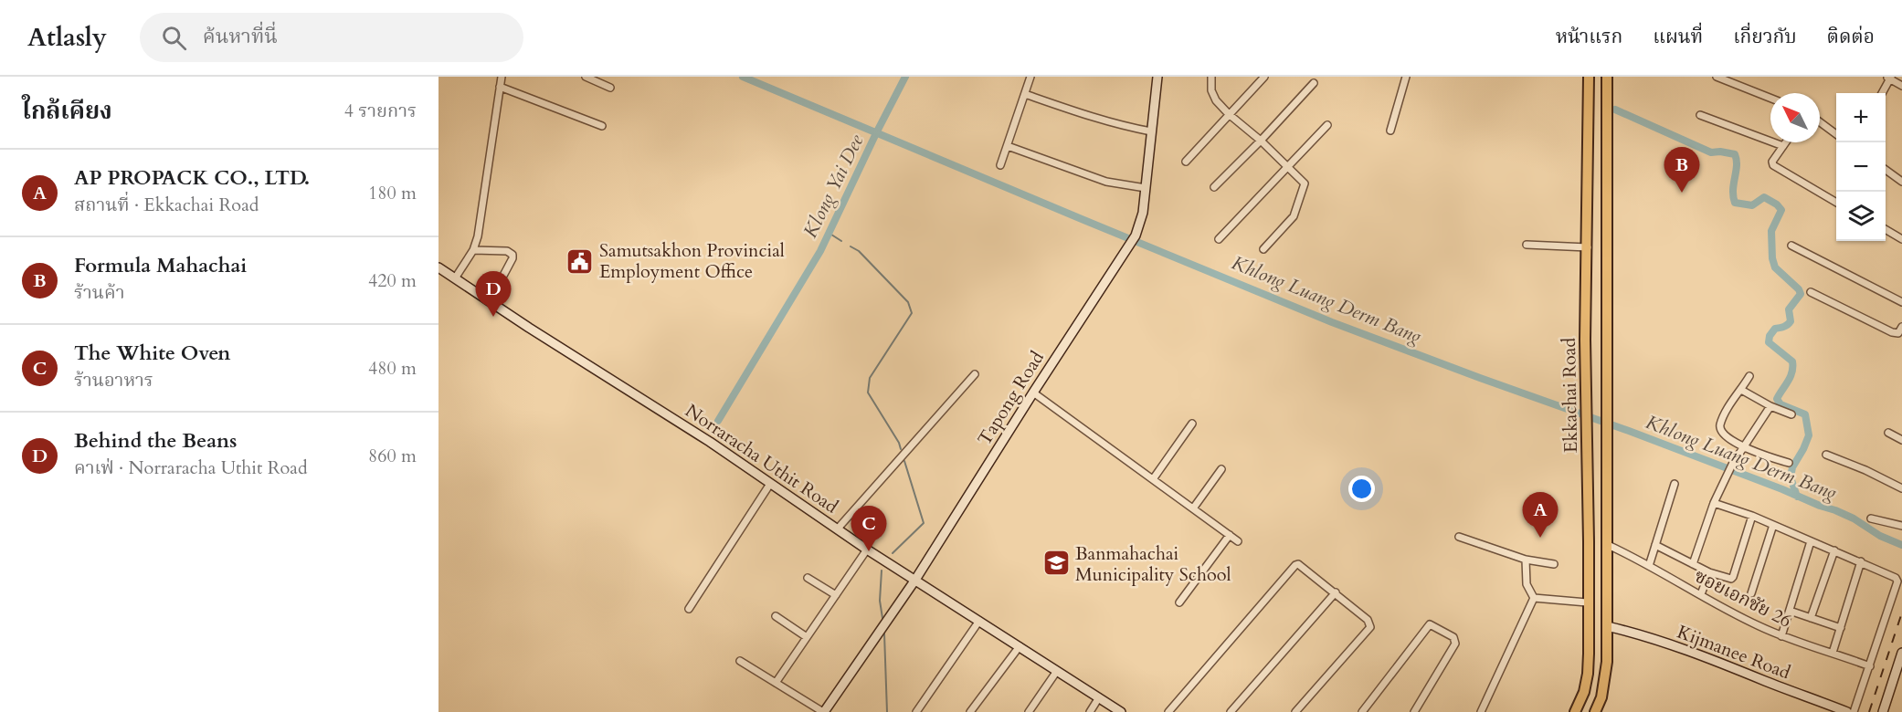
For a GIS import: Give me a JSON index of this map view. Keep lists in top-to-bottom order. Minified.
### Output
{"streets":{"main road":["Ekkachai Road","Tapong Road","Norraracha Uthit Road","Kijmanee Road"],"street":["ซอยเอกชัย 26"]},"crossings":[["Tapong Road","Norraracha Uthit Road"]],"water":["Klong Yai Dee","Khlong Luang Derm Bang"],"places":{"public building":["Samutsakhon Provincial Employment Office"],"school or university":["Banmahachai Municipality School"]},"north":"top left","page":{"header":"Atlasly","search":"ค้นหาที่นี่","nav":["หน้าแรก","แผนที่","เกี่ยวกับ","ติดต่อ"],"heading":["ใกล้เคียง","4 รายการ"],"map_buttons":["+","−"],"pins":["B","D","A","C"],"list":[{"mark":"A","name":"AP PROPACK CO., LTD.","note":"สถานที่ · Ekkachai Road","value":"180 m"},{"mark":"B","name":"Formula Mahachai","note":"ร้านค้า","value":"420 m"},{"mark":"C","name":"The White Oven","note":"ร้านอาหาร","value":"480 m"},{"mark":"D","name":"Behind the Beans","note":"คาเฟ่ · Norraracha Uthit Road","value":"860 m"}]}}
